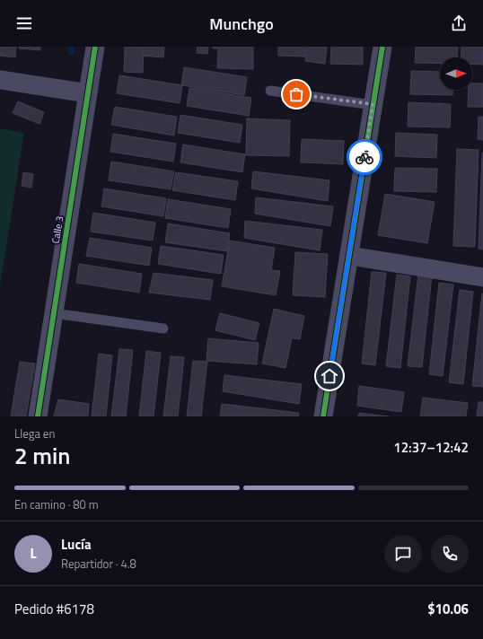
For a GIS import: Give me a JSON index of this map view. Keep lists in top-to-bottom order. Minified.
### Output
{"streets":{"street":["Calle 3"]},"north":"right","page":{"header":"Munchgo","heading":["2 min","Llega en","12:37–12:42"],"panel":["Lucía","Repartidor · 4.8","Pedido #6178","$10.06"],"bar":"En camino · 80 m","round":"L"}}
